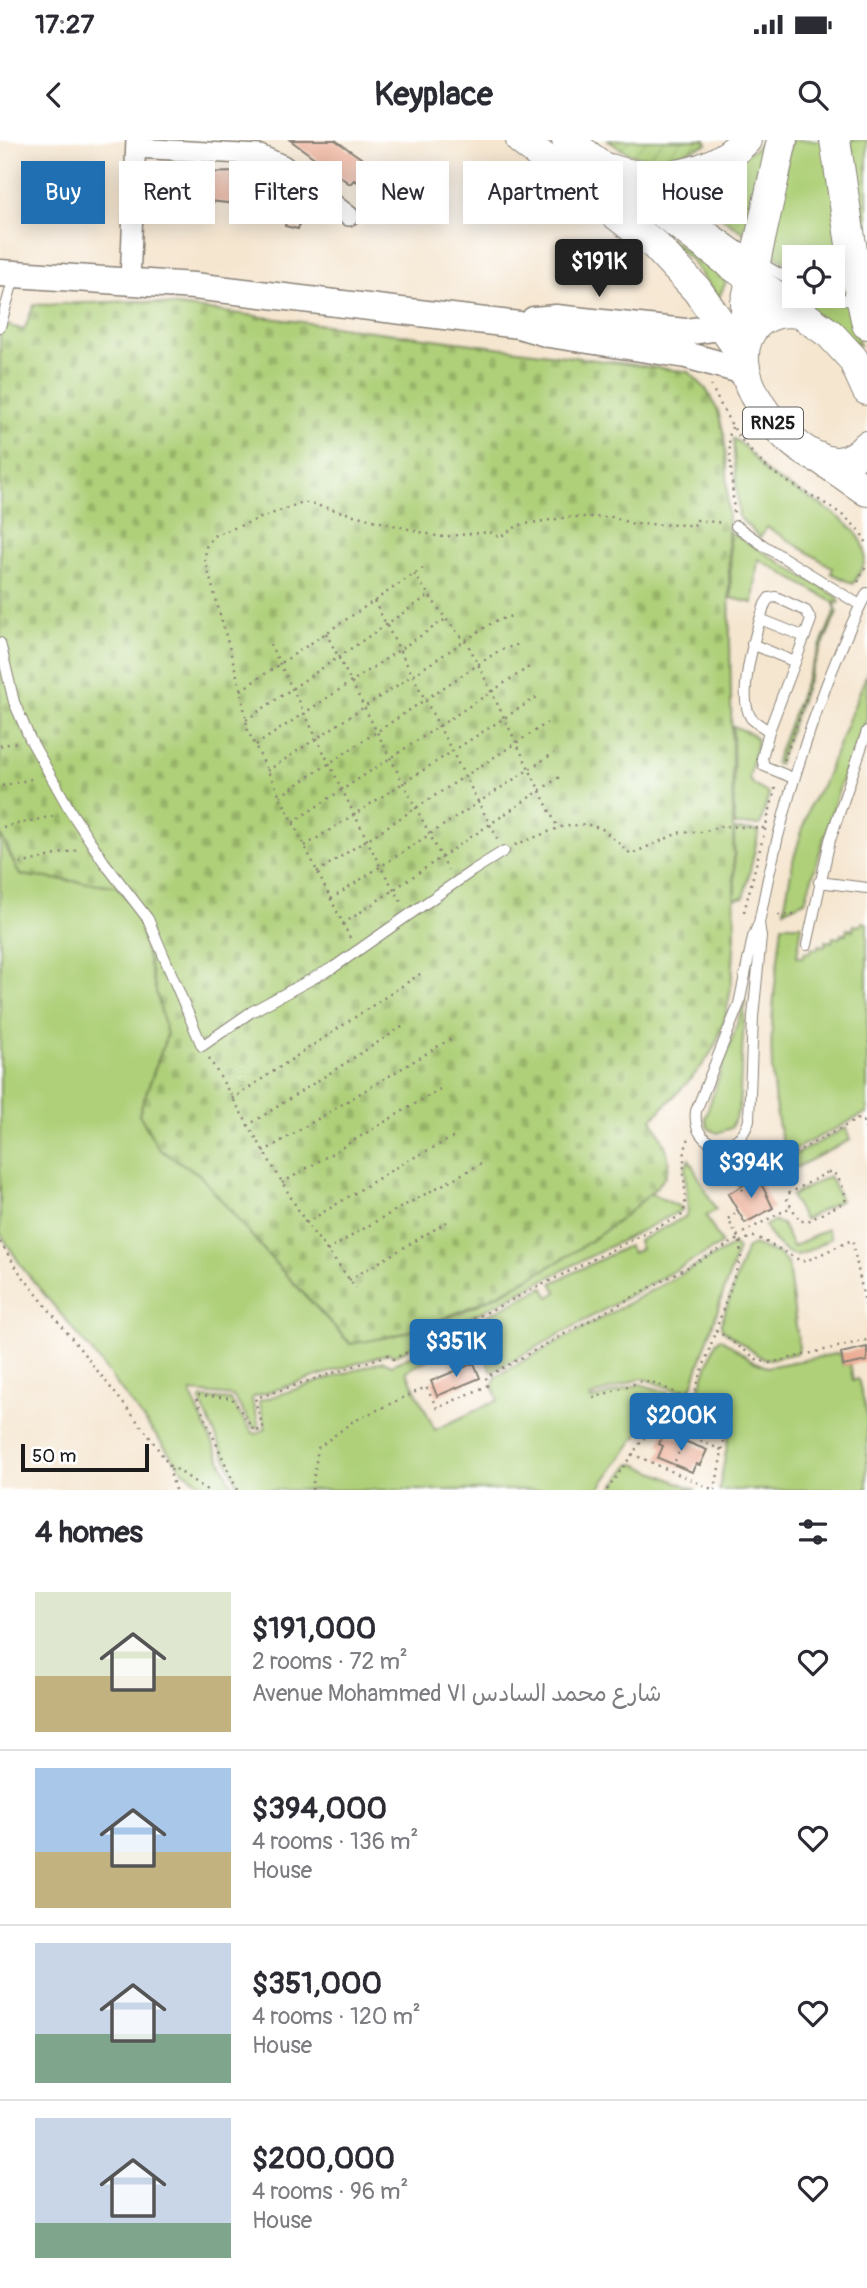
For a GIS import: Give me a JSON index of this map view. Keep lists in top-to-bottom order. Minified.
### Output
{"streets":{"main road":["RN25"]},"scale_bar":"50 m","page":{"status":"17:27","header":"Keyplace","chip":["Buy","Rent","Filters","New","Apartment","House"],"price":["$191K","$394K","$351K","$200K"],"scale":"50 m","heading":"4 homes","list":[{"name":"$191,000","note":"2 rooms · 72 m² · Avenue Mohammed VI شارع محمد السادس"},{"name":"$394,000","note":"4 rooms · 136 m² · House"},{"name":"$351,000","note":"4 rooms · 120 m² · House"},{"name":"$200,000","note":"4 rooms · 96 m² · House"}]}}
